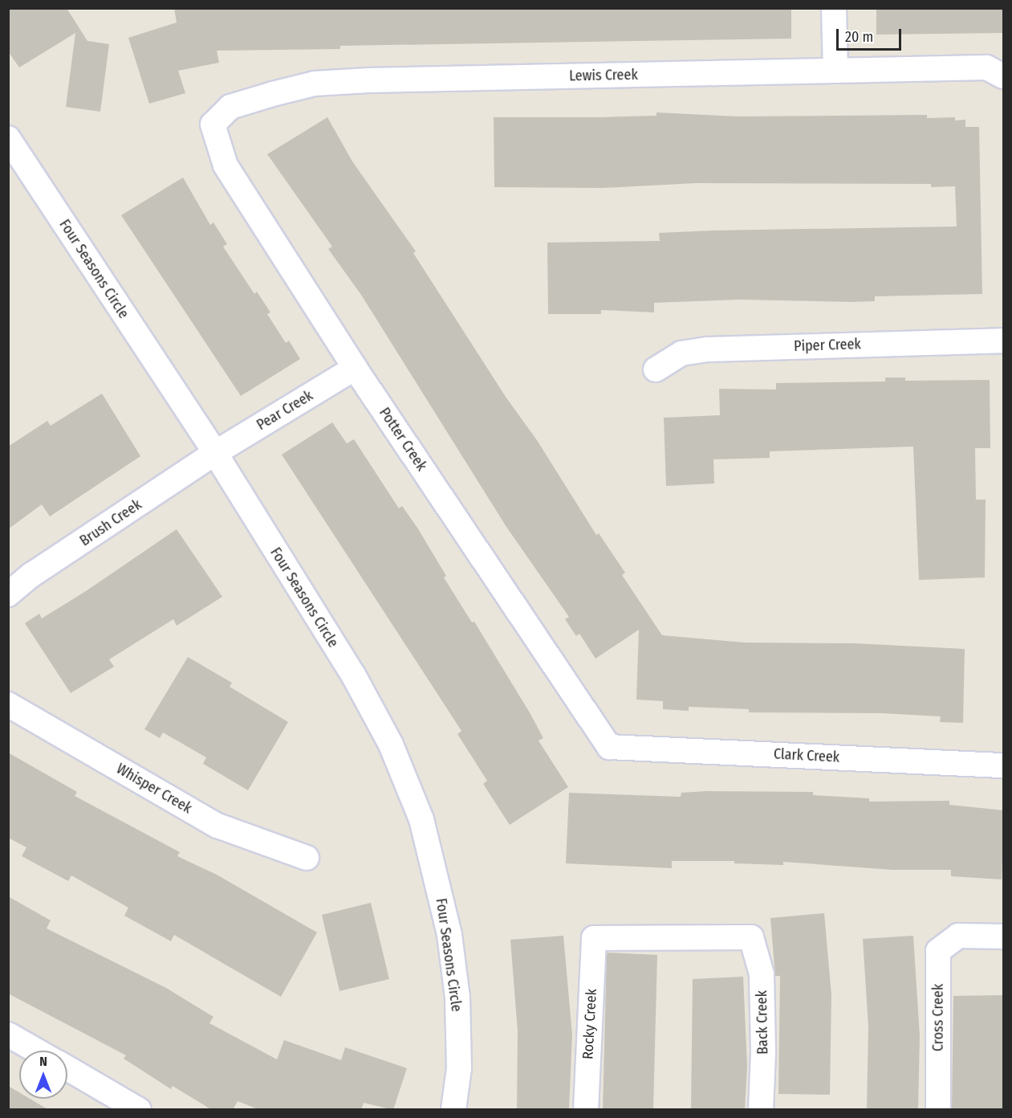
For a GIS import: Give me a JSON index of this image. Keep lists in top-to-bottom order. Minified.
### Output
{"streets":{"street":["Lewis Creek","Four Seasons Circle","Piper Creek","Pear Creek","Potter Creek","Brush Creek","Clark Creek","Whisper Creek","Cross Creek","Back Creek","Rocky Creek"]},"crossings":[["Lewis Creek","Potter Creek"],["Four Seasons Circle","Pear Creek"],["Four Seasons Circle","Brush Creek"],["Pear Creek","Potter Creek"],["Pear Creek","Brush Creek"],["Potter Creek","Clark Creek"],["Back Creek","Rocky Creek"]],"scale_bar":"20 m","north":"top"}
